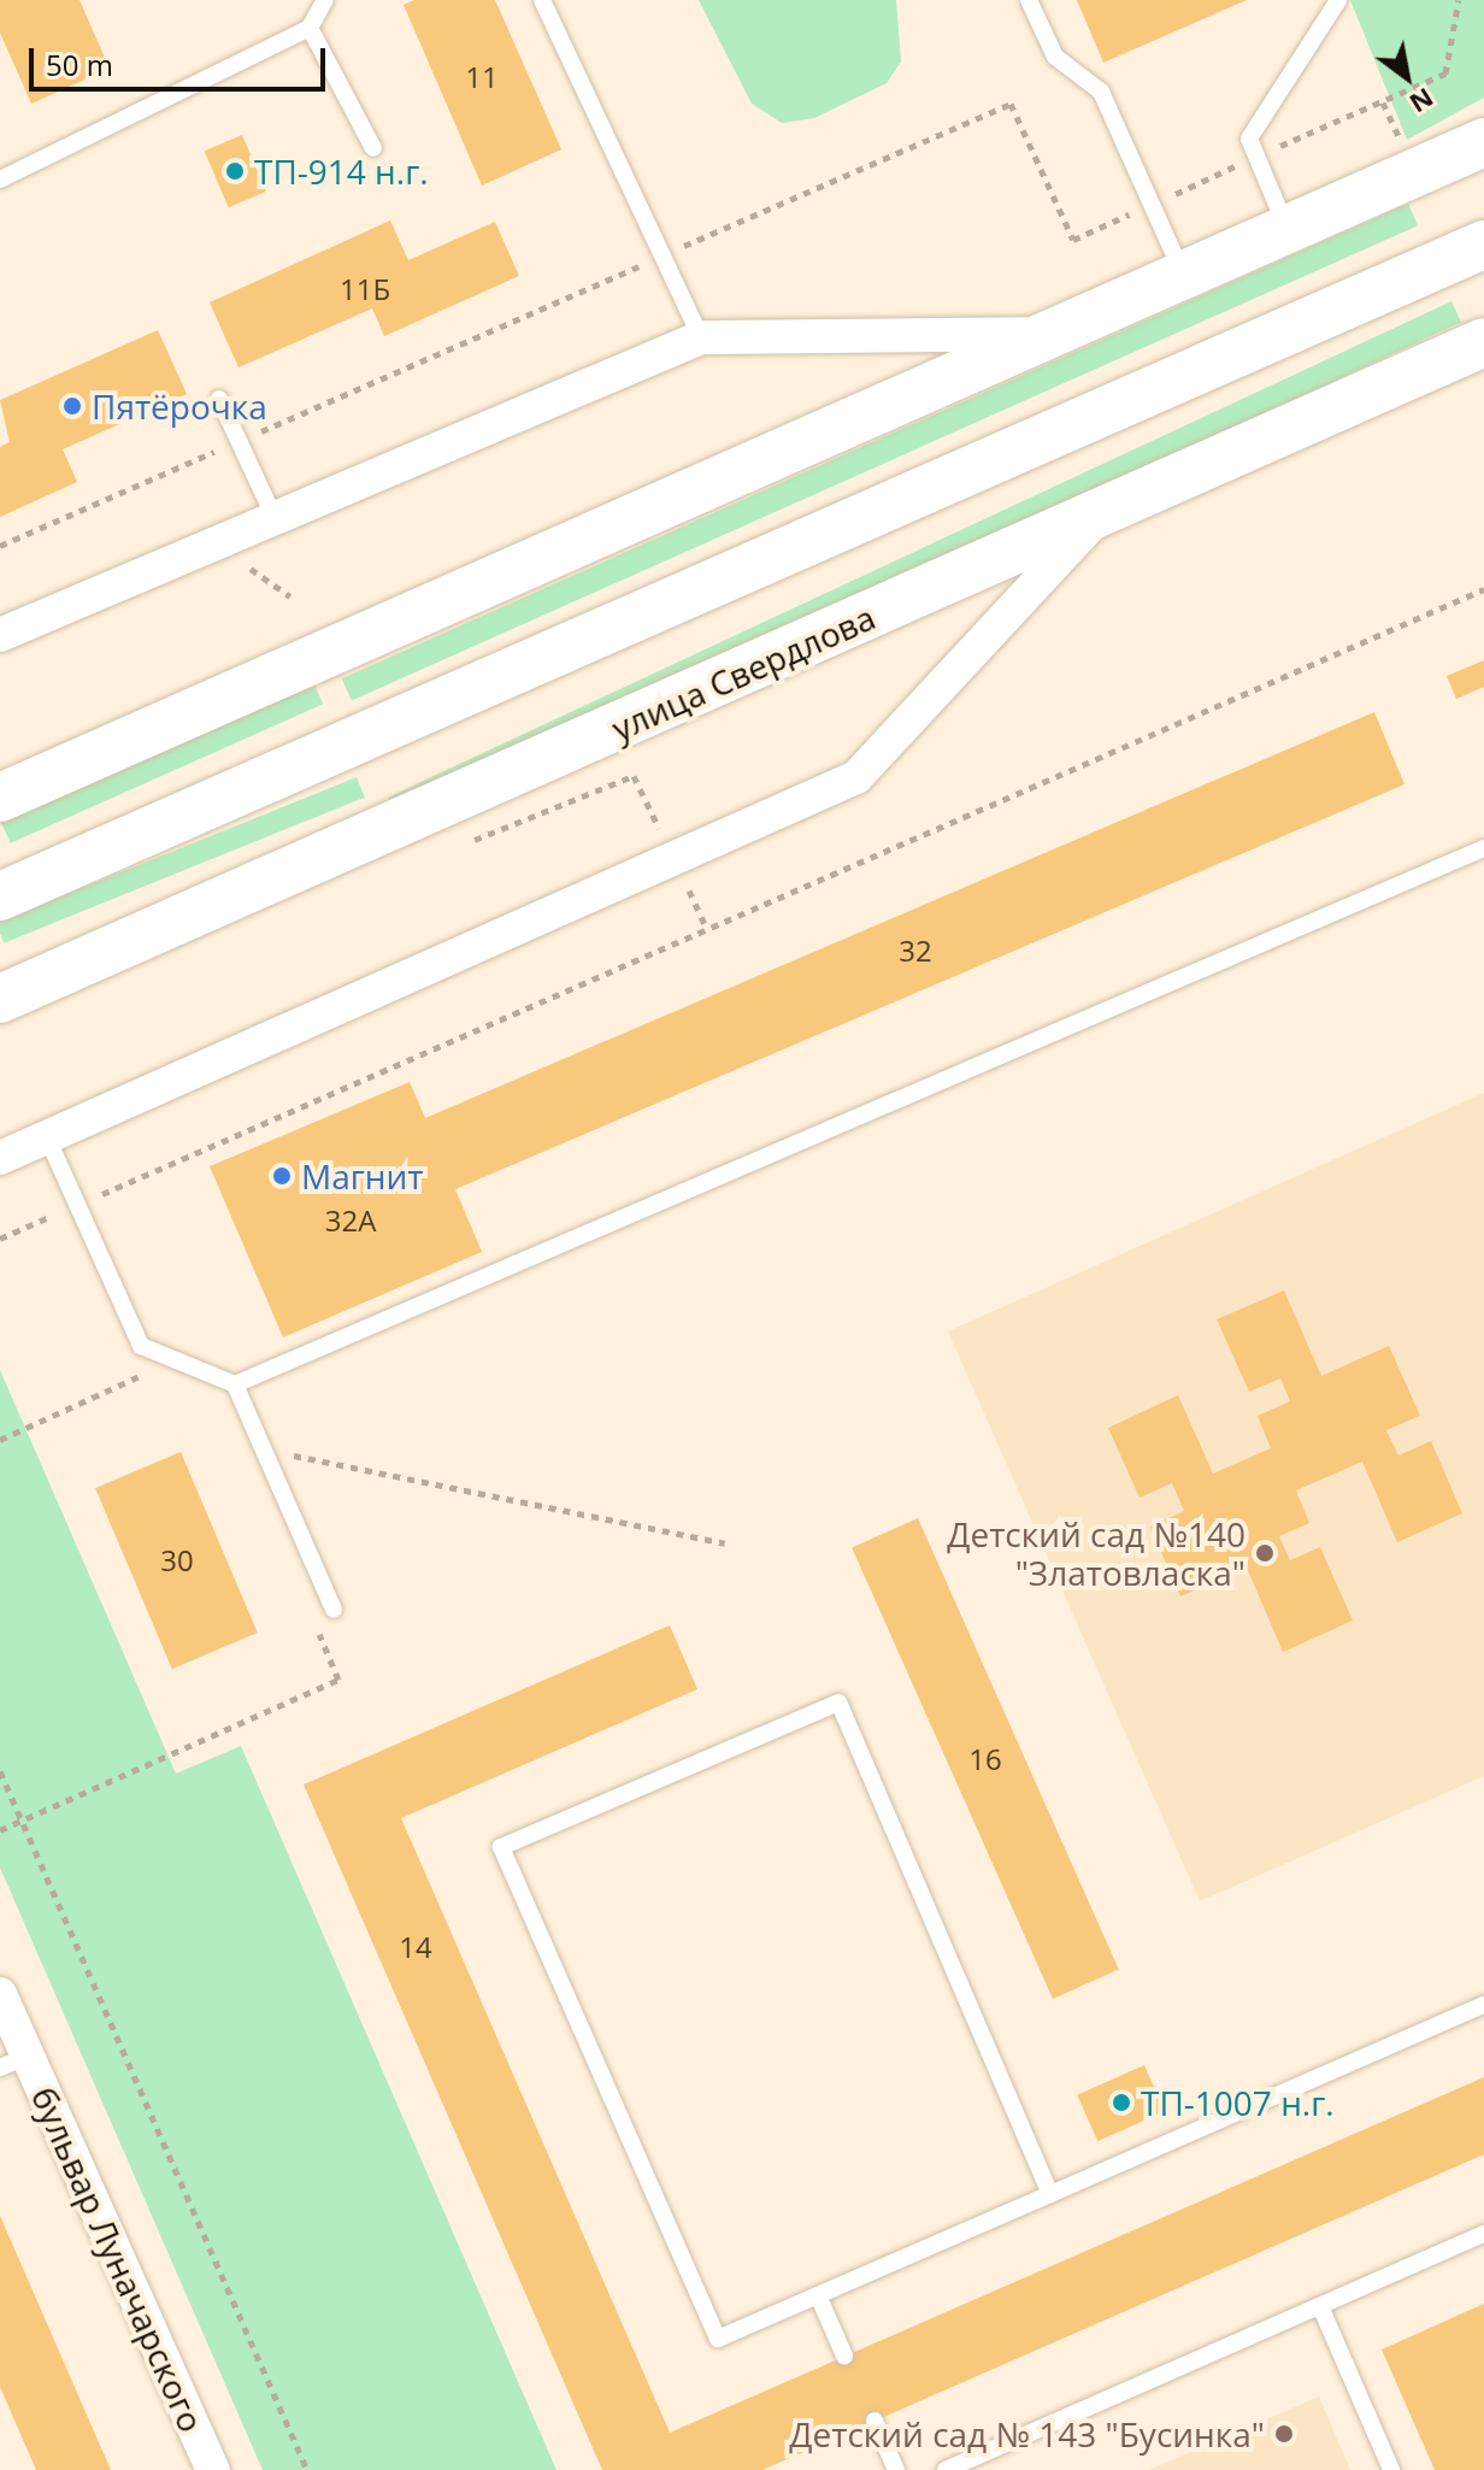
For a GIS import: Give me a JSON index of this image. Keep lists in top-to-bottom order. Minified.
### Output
{"streets":{"main road":["улица Свердлова"],"street":["бульвар Луначарского"]},"places":["ТП-914 н.г.","Пятёрочка","Магнит","Детский сад №140 \"Златовласка\"","ТП-1007 н.г.","Детский сад № 143 \"Бусинка\""],"house_numbers":["11","11Б","32","32А","30","16","14"],"scale_bar":"50 m","north":"bottom right"}
